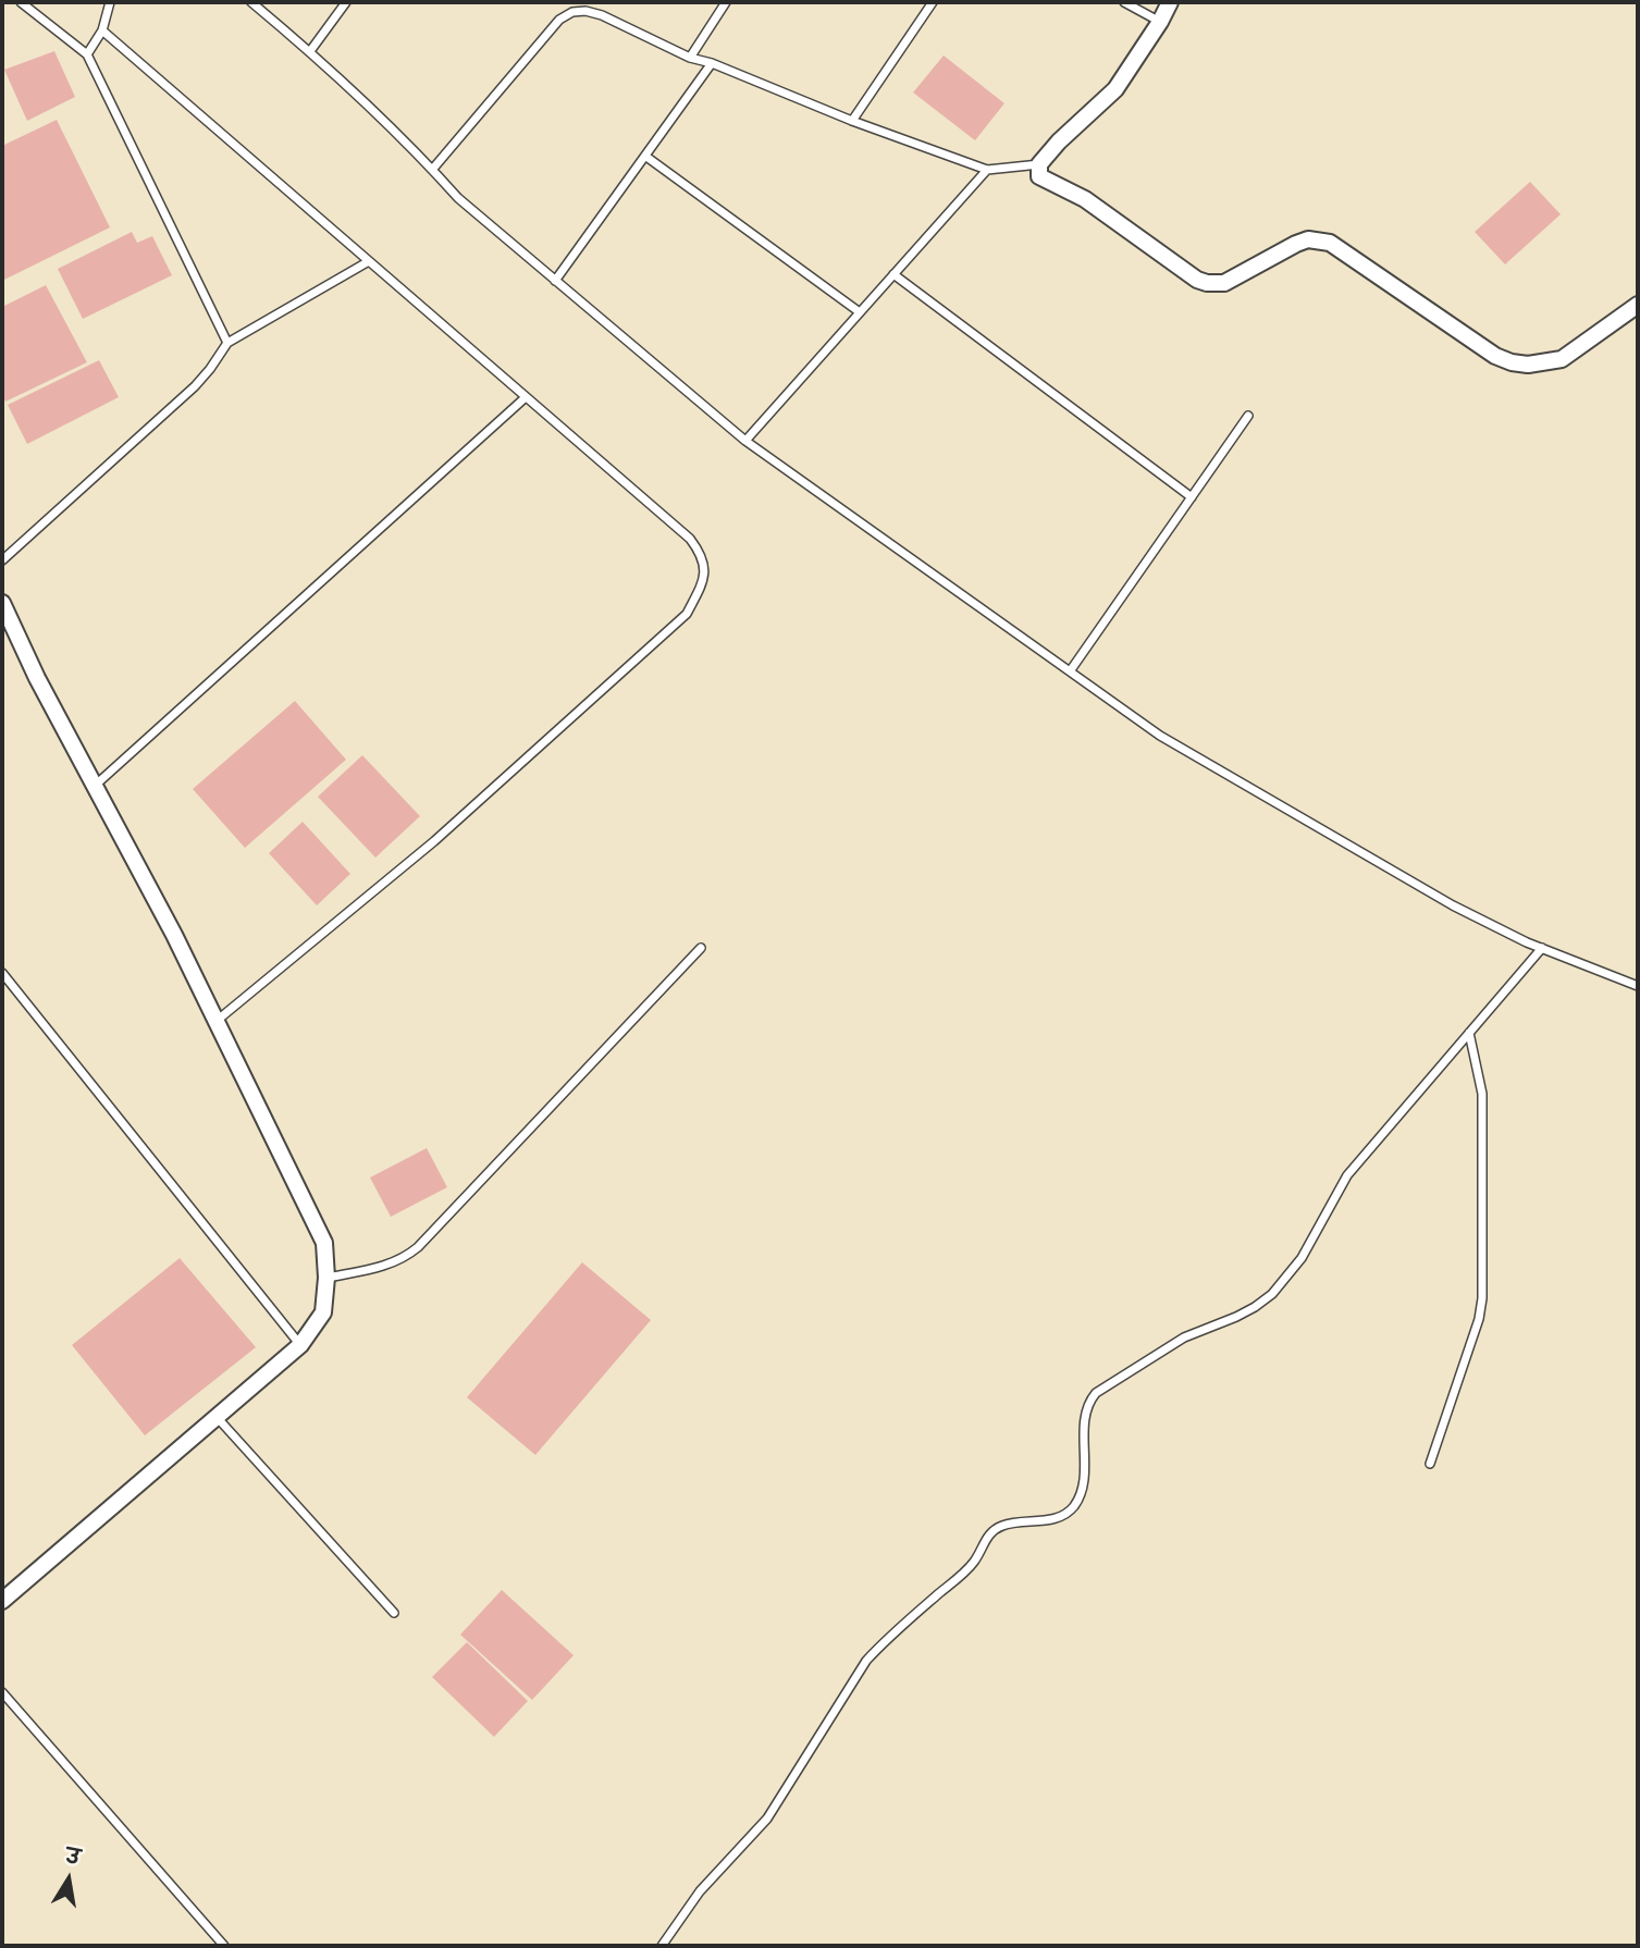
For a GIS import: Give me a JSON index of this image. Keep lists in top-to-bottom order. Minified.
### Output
{"north":"top"}
